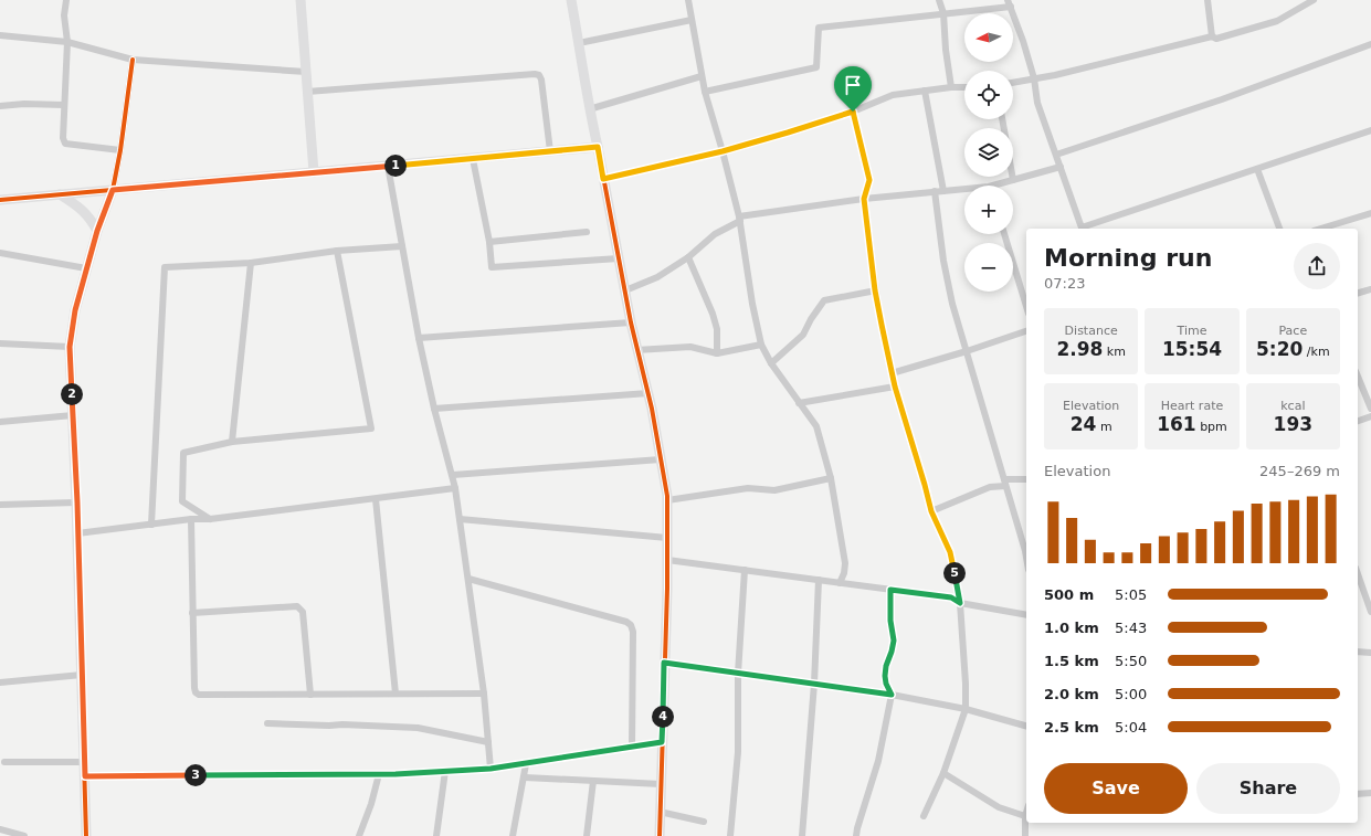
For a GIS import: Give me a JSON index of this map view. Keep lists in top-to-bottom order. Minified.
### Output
{"north":"left","page":{"map_buttons":["+","−"],"pins":["1","2","5","4","3"],"heading":["Morning run","07:23"],"stats":[["Distance","2.98 km"],["Time","15:54"],["Pace","5:20 /km"],["Elevation","24 m"],["Heart rate","161 bpm"],["kcal","193"]],"chart":["Elevation","245–269 m"],"list":[{"name":"500 m","note":"5:05"},{"name":"1.0 km","note":"5:43"},{"name":"1.5 km","note":"5:50"},{"name":"2.0 km","note":"5:00"},{"name":"2.5 km","note":"5:04"}],"buttons":["Save","Share"]}}
